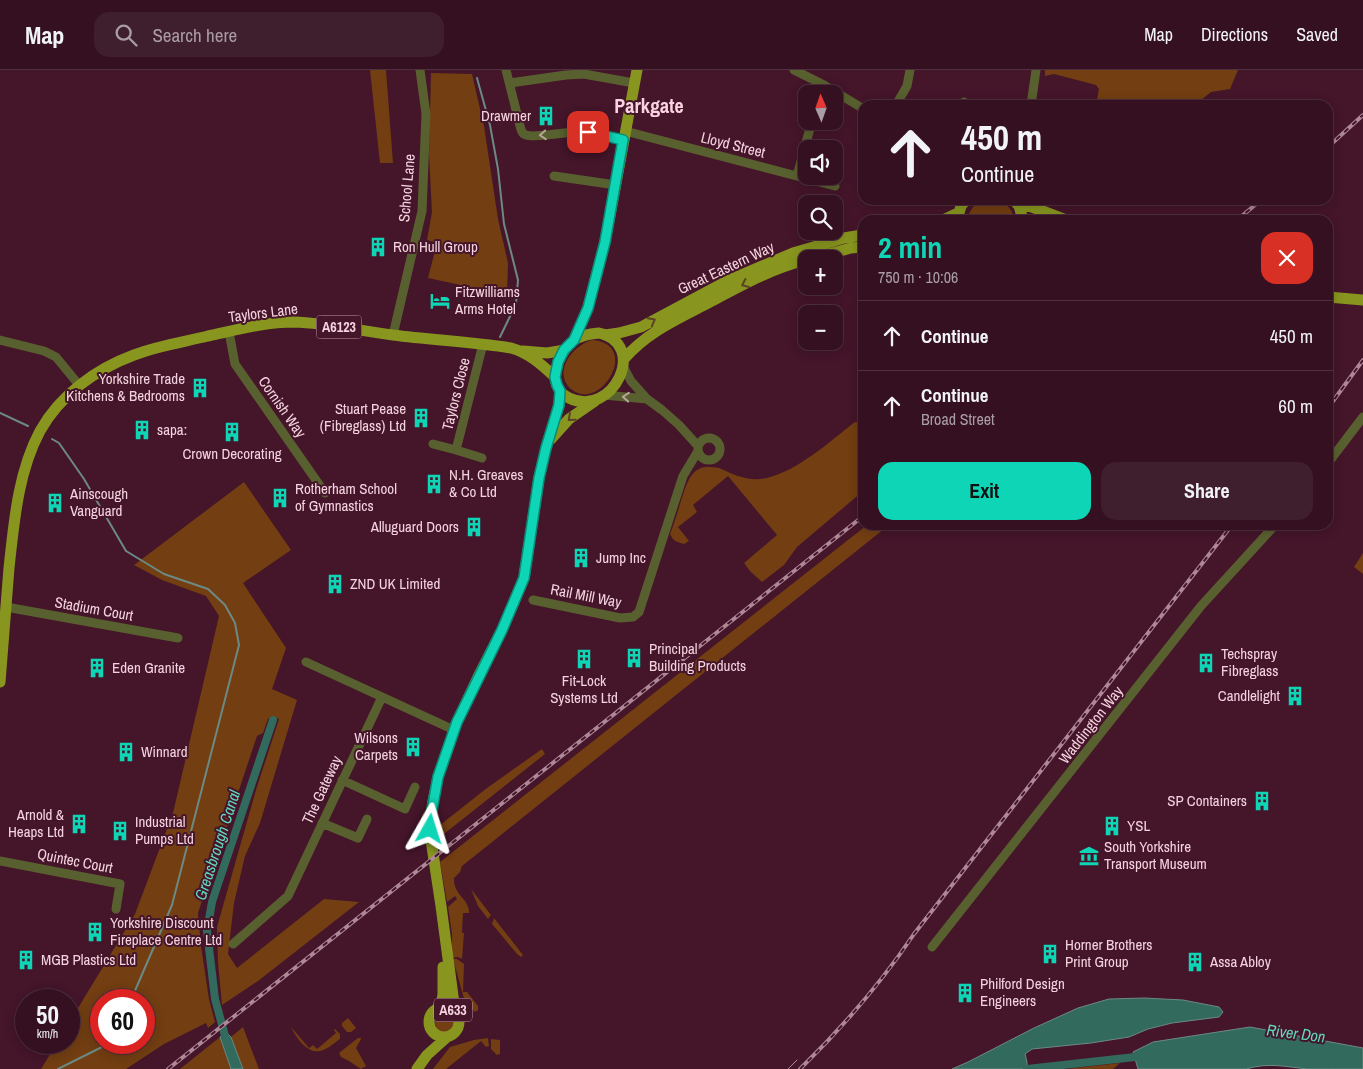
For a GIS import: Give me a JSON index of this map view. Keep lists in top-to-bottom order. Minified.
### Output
{"streets":{"main road":["Great Eastern Way","Taylors Lane","A6123","A633"],"street":["Lloyd Street","School Lane","Taylors Close","Cornish Way","Rail Mill Way","Stadium Court","Waddington Way","The Gateway","Quintec Court"]},"crossings":[["School Lane","Taylors Lane"],["Great Eastern Way","Taylors Lane"],["Great Eastern Way","A633"],["Taylors Lane","A6123"],["Taylors Lane","Taylors Close"],["Taylors Lane","Cornish Way"],["Taylors Lane","A633"],["A6123","Stadium Court"]],"districts":["Parkgate"],"water":["Greasbrough Canal","River Don"],"places":{"building":["Drawmer","Ron Hull Group","Yorkshire Trade Kitchens & Bedrooms","Stuart Pease (Fibreglass) Ltd","sapa:","Crown Decorating","N.H. Greaves & Co Ltd","Rotherham School of Gymnastics","Ainscough Vanguard","Alluguard Doors","Jump Inc","ZND UK Limited","Principal Building Products","Fit-Lock Systems Ltd","Techspray Fibreglass","Eden Granite","Candlelight","Wilsons Carpets","Winnard","SP Containers","Arnold & Heaps Ltd","YSL","Industrial Pumps Ltd","Yorkshire Discount Fireplace Centre Ltd","Horner Brothers Print Group","MGB Plastics Ltd","Assa Abloy","Philford Design Engineers"],"hotel":["Fitzwilliams Arms Hotel"],"museum":["South Yorkshire Transport Museum"]},"north":"top","page":{"header":"Map","search":"Search here","nav":["Map","Directions","Saved"],"map_buttons":["+","−"],"turn":["450 m","Continue"],"heading":["2 min","750 m · 10:06"],"list":[{"name":"Continue","value":"450 m"},{"name":"Continue","note":"Broad Street","value":"60 m"}],"buttons":["Exit","Share"],"speed":"50 km/h","limit":"60"}}
